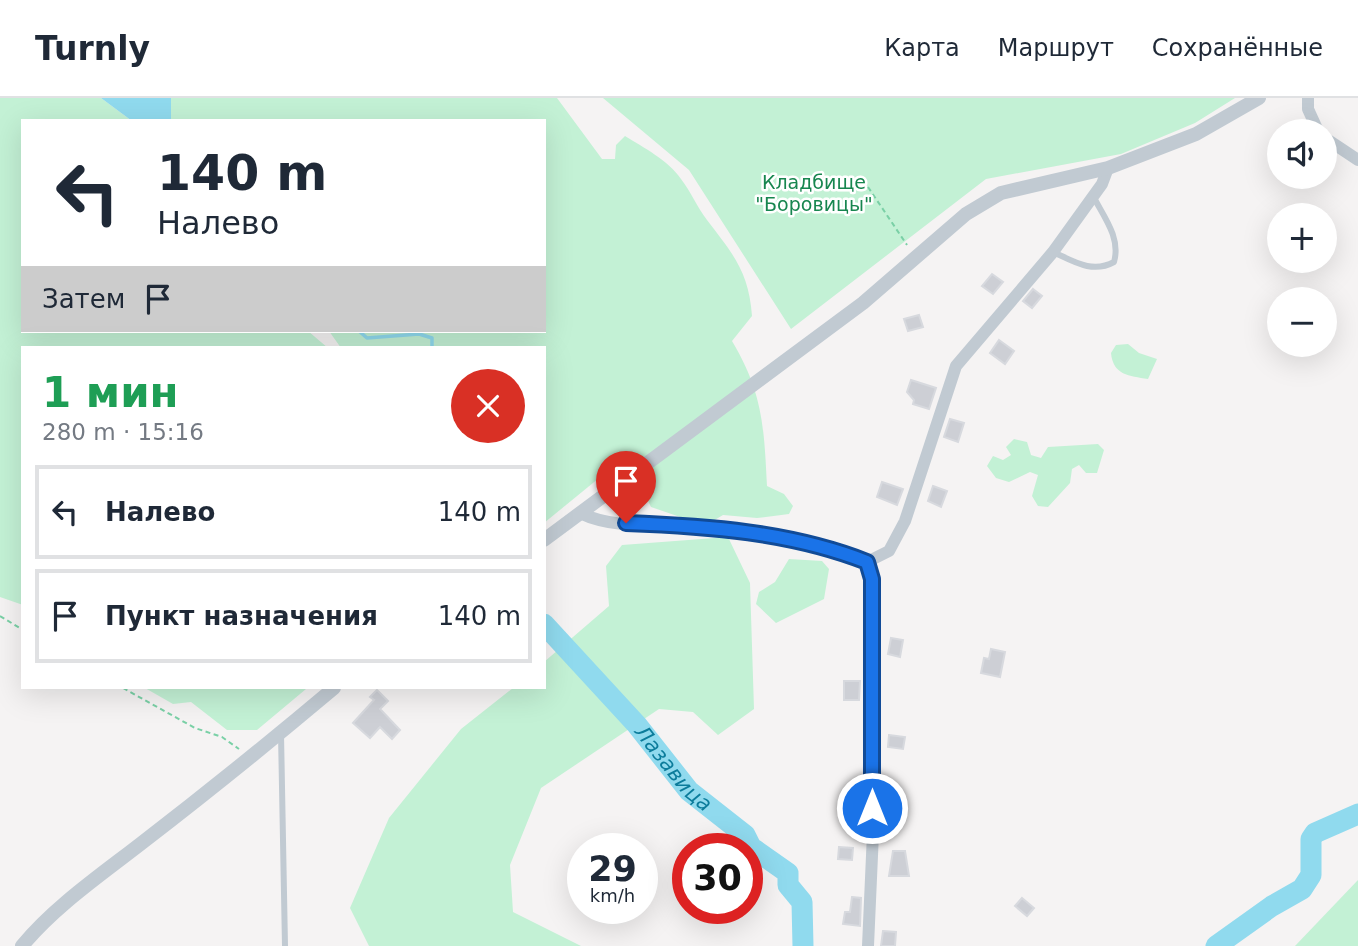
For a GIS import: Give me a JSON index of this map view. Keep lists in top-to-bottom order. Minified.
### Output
{"water":["Лазавица"],"parks":["Кладбище \"Боровицы\""],"page":{"header":"Turnly","nav":["Карта","Маршрут","Сохранённые"],"map_buttons":["+","−"],"turn":["140 m","Налево"],"then":"Затем","heading":["1 мин","280 m · 15:16"],"list":[{"name":"Налево","value":"140 m"},{"name":"Пункт назначения","value":"140 m"}],"speed":"29 km/h","limit":"30"}}
